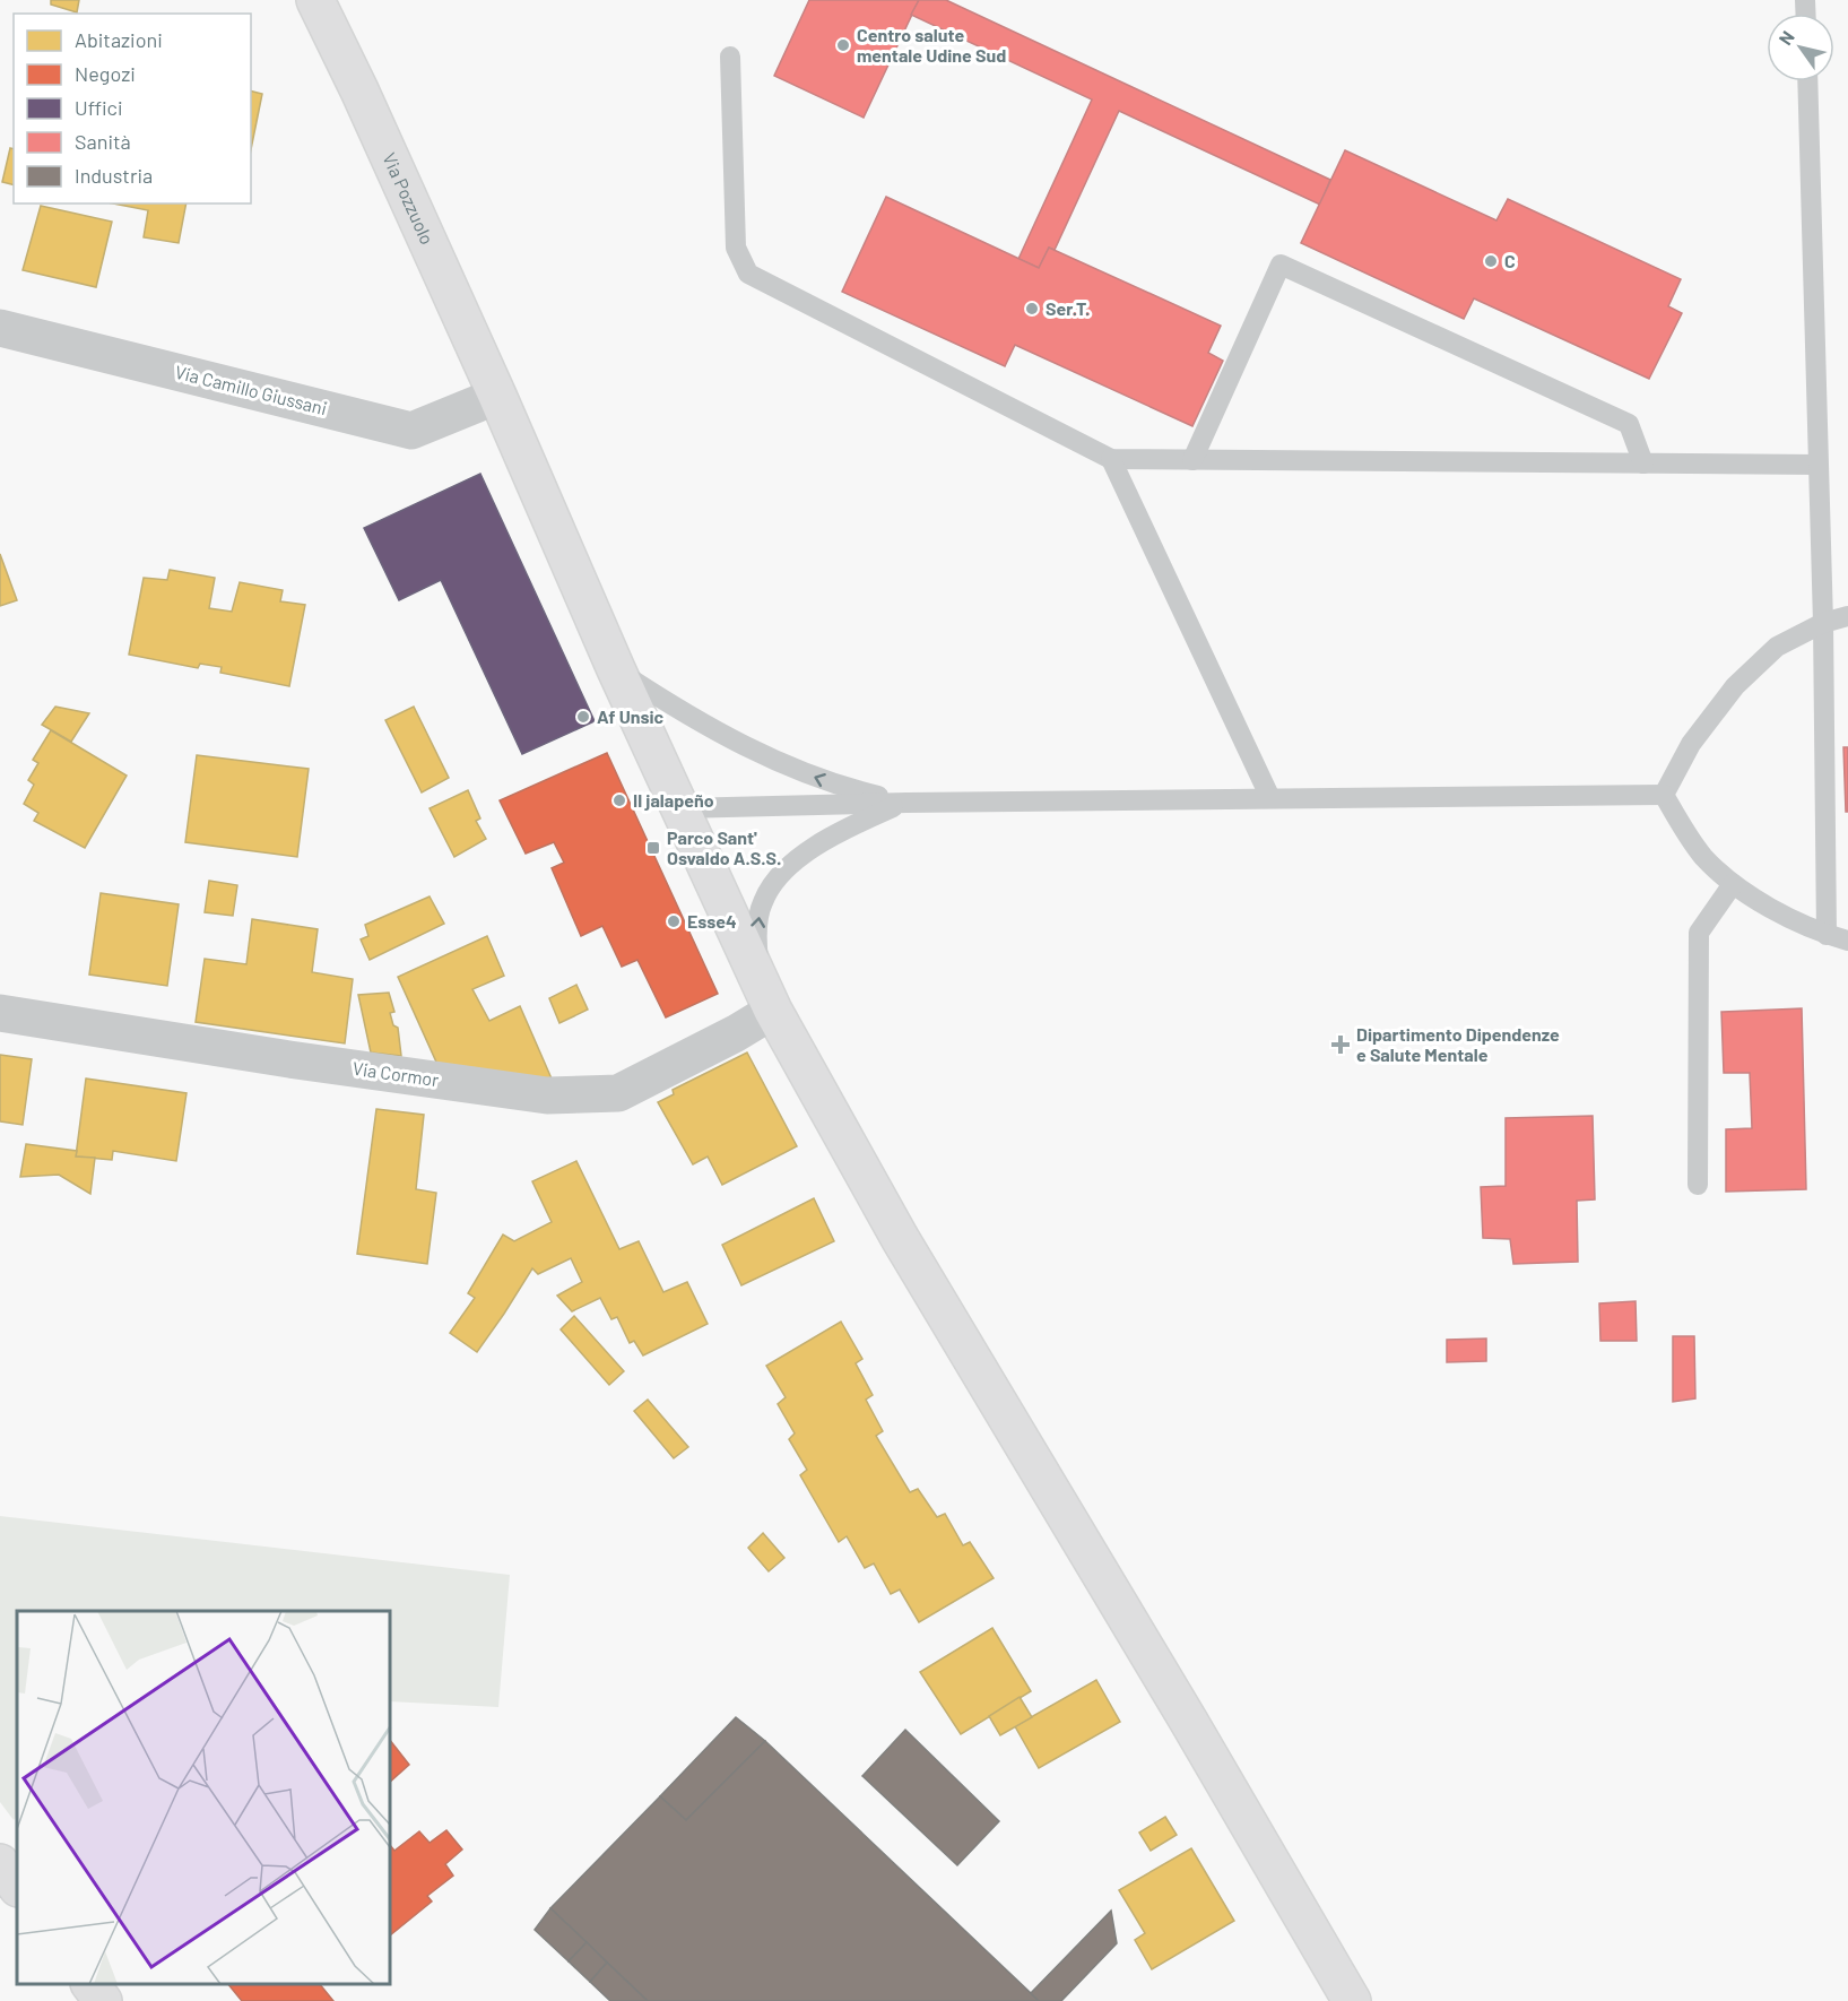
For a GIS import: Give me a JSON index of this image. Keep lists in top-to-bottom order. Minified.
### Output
{"streets":{"main road":["Via Pozzuolo"],"street":["Via Camillo Giussani","Via Cormor"]},"crossings":[["Via Pozzuolo","Via Camillo Giussani"],["Via Pozzuolo","Via Cormor"]],"places":{"other":["Centro salute mentale Udine Sud","C","Ser.T.","Af Unsic","Il jalapeño","Esse4"],"transit":["Parco Sant' Osvaldo A.S.S."],"health":["Dipartimento Dipendenze e Salute Mentale"]},"legend":["Abitazioni","Negozi","Uffici","Sanità","Industria"],"north":"top left"}
